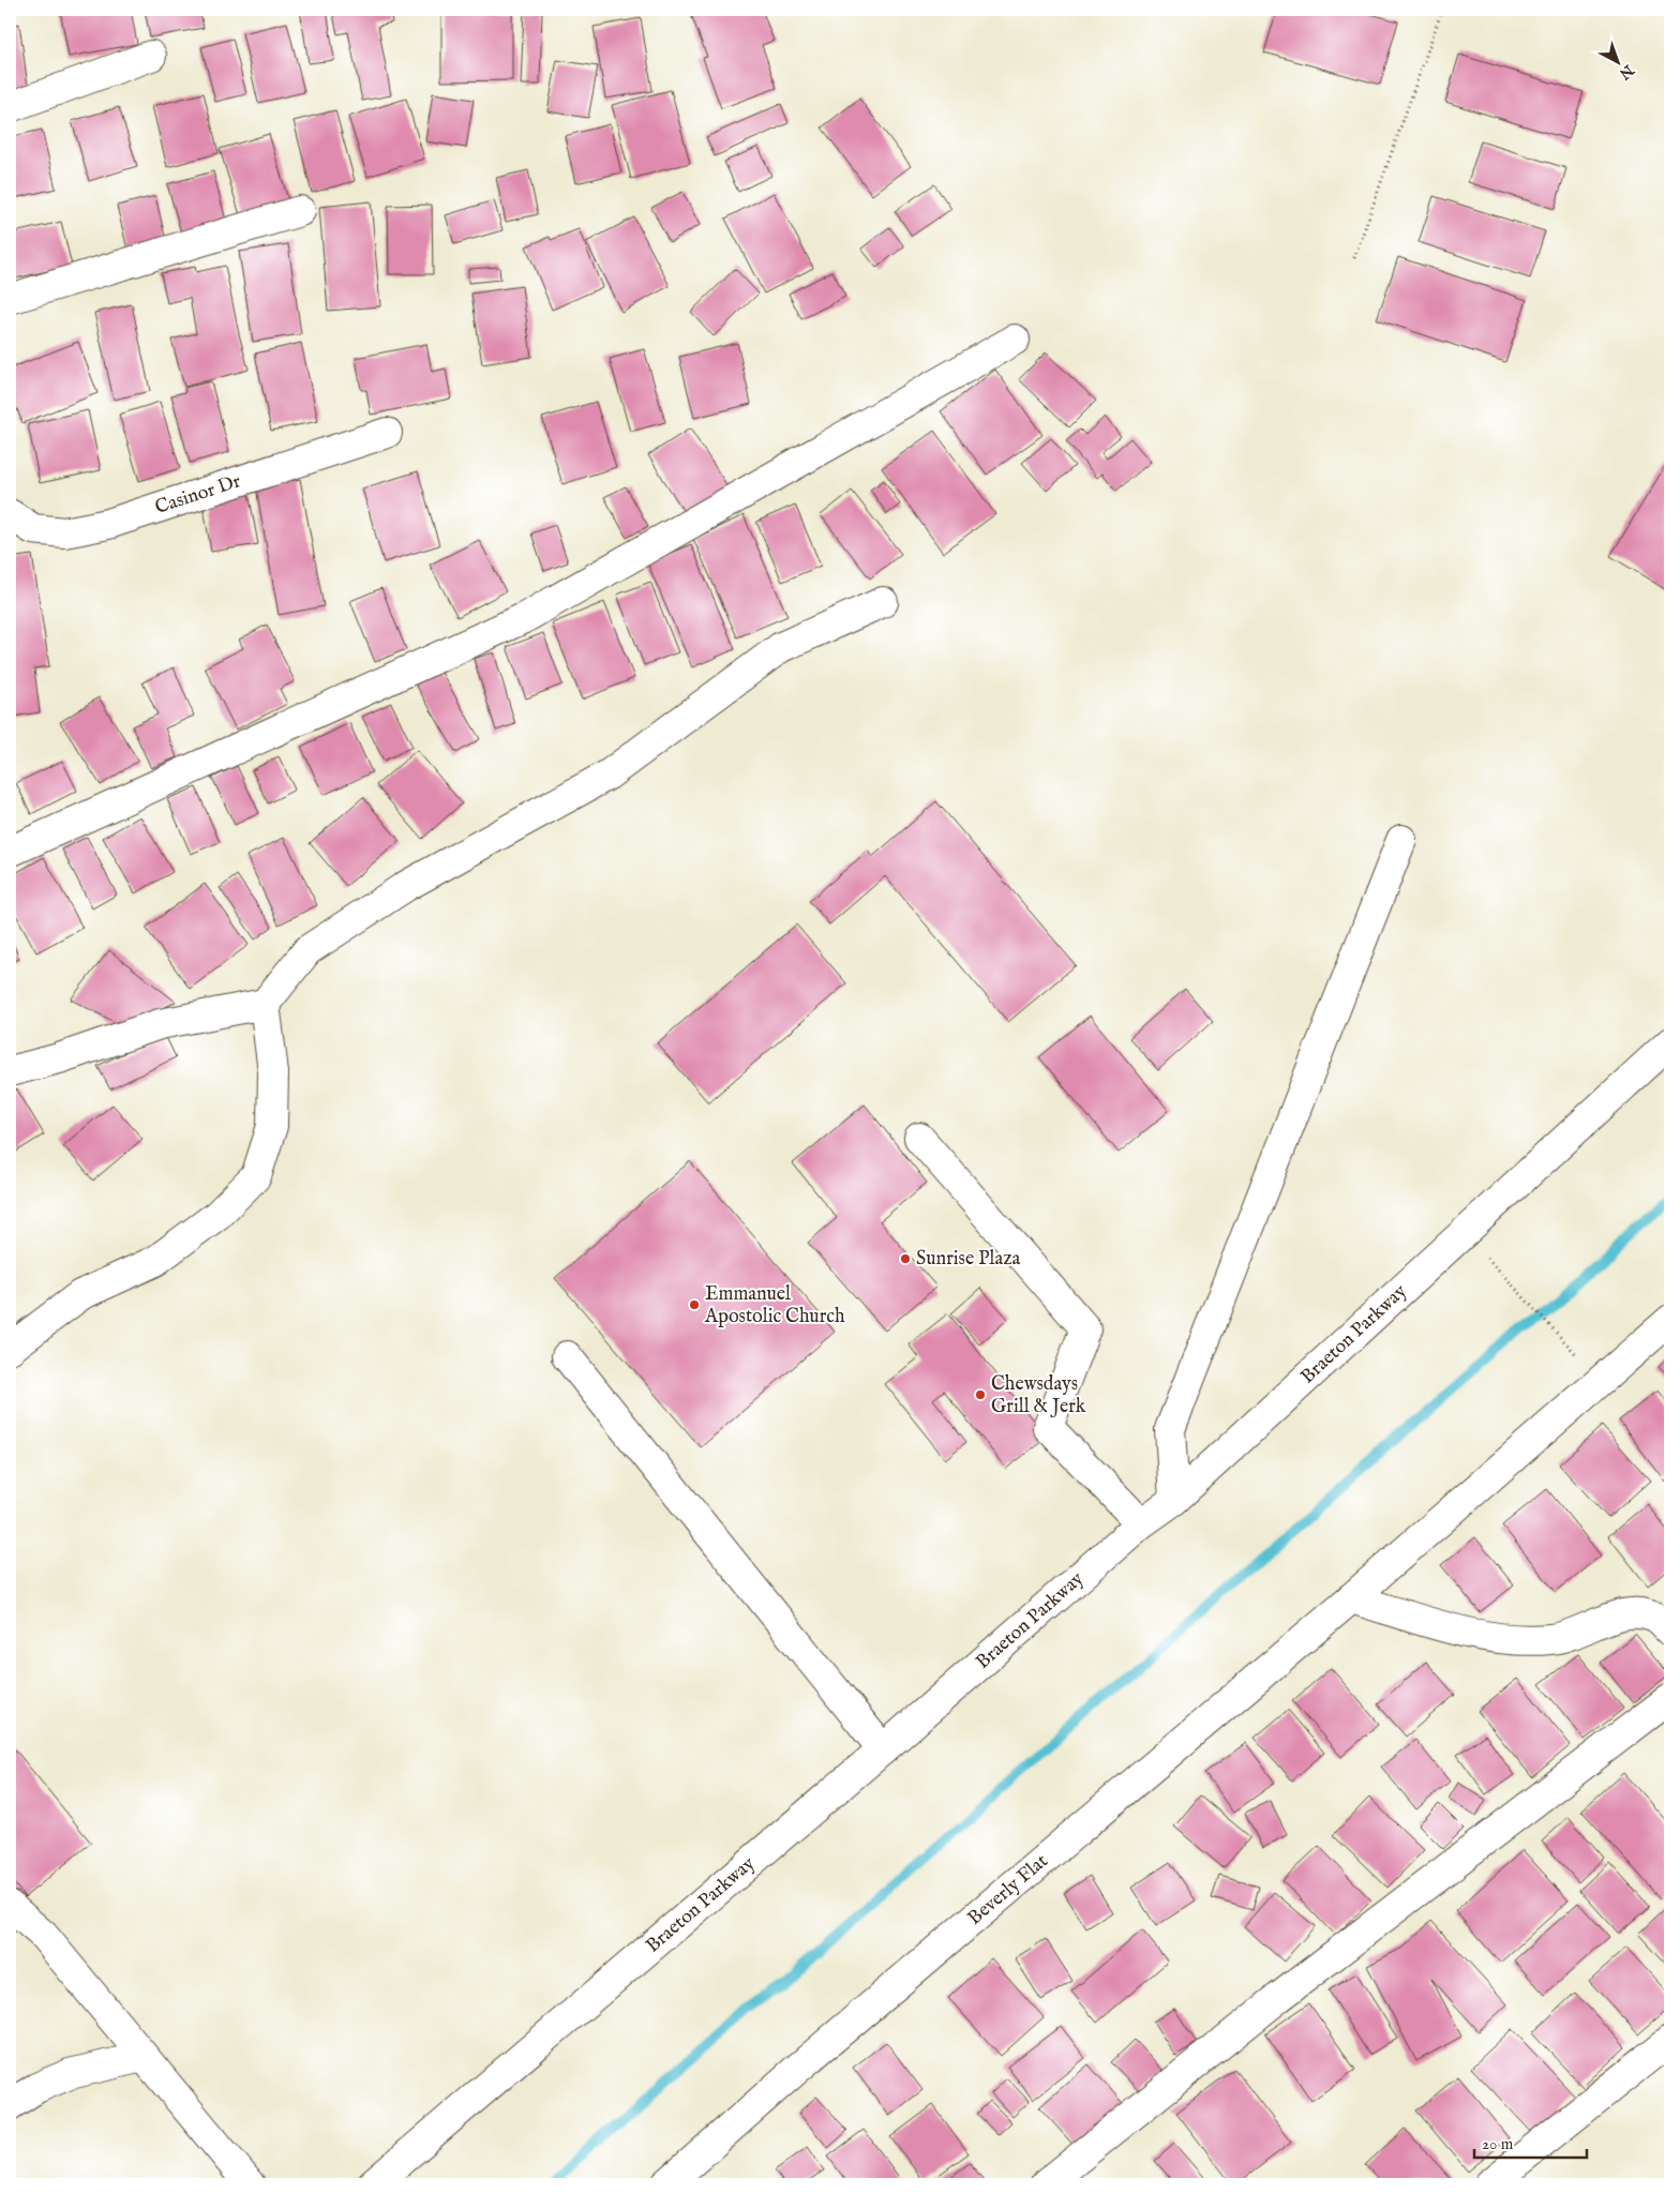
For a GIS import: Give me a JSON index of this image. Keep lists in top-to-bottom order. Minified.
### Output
{"streets":{"street":["Casinor Dr","Braeton Parkway","Beverly Flat"]},"places":["Sunrise Plaza","Emmanuel Apostolic Church","Chewsdays Grill & Jerk"],"scale_bar":"20 m","north":"bottom right"}
